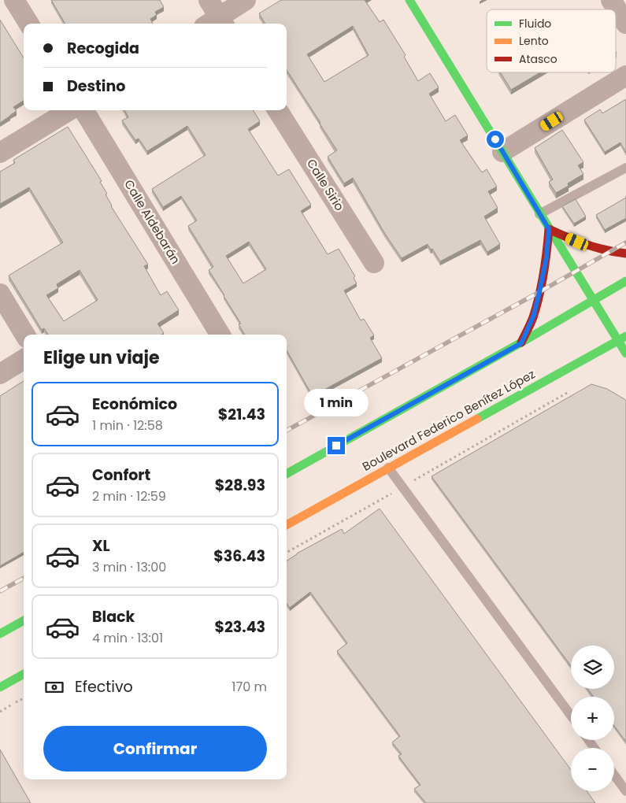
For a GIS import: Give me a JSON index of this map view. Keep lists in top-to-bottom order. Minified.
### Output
{"streets":{"main road":["Boulevard Federico Benítez López"],"street":["Calle Sirio","Calle Aldebarán"]},"legend":["Fluido","Lento","Atasco"],"page":{"banner":["Recogida","Destino"],"heading":"Elige un viaje","list":[{"name":"Económico","note":"1 min · 12:58","value":"$21.43"},{"name":"Confort","note":"2 min · 12:59","value":"$28.93"},{"name":"XL","note":"3 min · 13:00","value":"$36.43"},{"name":"Black","note":"4 min · 13:01","value":"$23.43"}],"bubble":"1 min","map_buttons":["+","−"],"pay":["Efectivo","170 m"],"buttons":"Confirmar"}}
